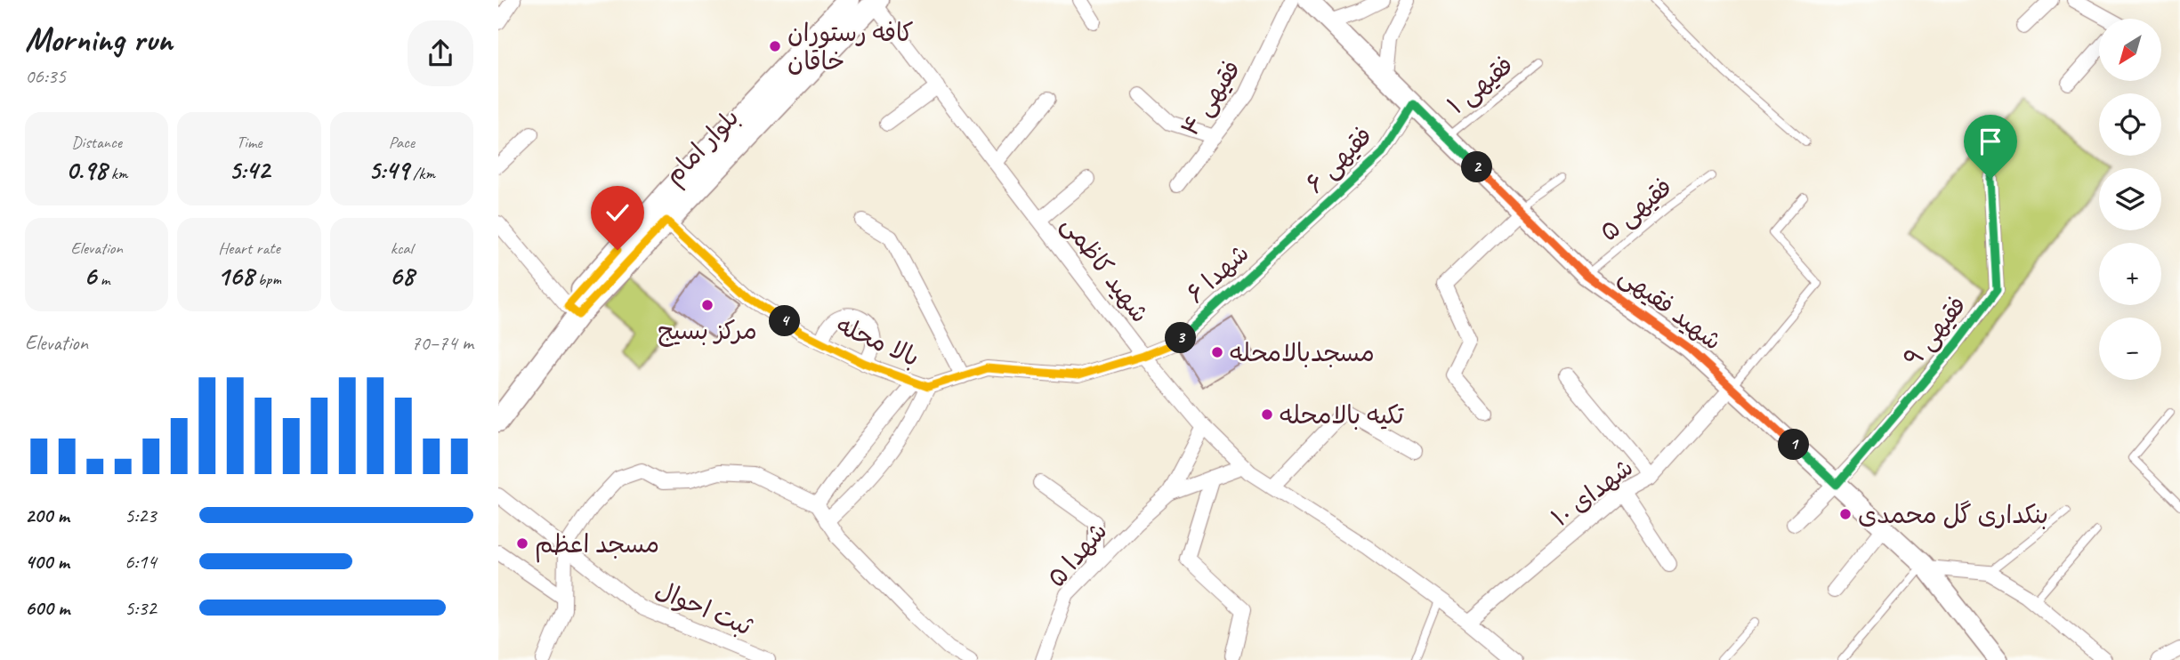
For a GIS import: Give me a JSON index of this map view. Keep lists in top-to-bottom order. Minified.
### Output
{"streets":{"main road":["بلوار امام","شهید فقیهی"],"street":["فقیهی ۴","فقیهی ۶","شهید کاظمی","شهدا ۶","فقیهی ۹","بالا محله","شهدای ۱۰","شهدا ۵","ثبت احوال"],"lane":["فقیهی ۱","فقیهی ۵"]},"crossings":[["فقیهی ۱","شهید فقیهی"],["بلوار امام","شهید کاظمی"],["بلوار امام","بالا محله"],["فقیهی ۶","شهدا ۶"],["فقیهی ۶","شهید فقیهی"],["فقیهی ۵","شهید فقیهی"],["شهید کاظمی","شهدا ۶"],["شهید کاظمی","بالا محله"],["شهید کاظمی","شهدای ۱۰"],["شهید کاظمی","شهدا ۵"],["شهدا ۶","بالا محله"],["شهید فقیهی","فقیهی ۹"],["شهید فقیهی","شهدای ۱۰"]],"places":["کافه رستوران خاقان","مرکز بسیج","مسجدبالامحله","تکیه بالامحله","بنکداری گل محمدی","مسجد اعظم"],"north":"bottom left","page":{"heading":["Morning run","06:35"],"map_buttons":["+","−"],"stats":[["Distance","0.98 km"],["Time","5:42"],["Pace","5:49 /km"],["Elevation","6 m"],["Heart rate","168 bpm"],["kcal","68"]],"pins":["2","4","3","1"],"chart":["Elevation","70–74 m"],"list":[{"name":"200 m","note":"5:23"},{"name":"400 m","note":"6:14"},{"name":"600 m","note":"5:32"}]}}
